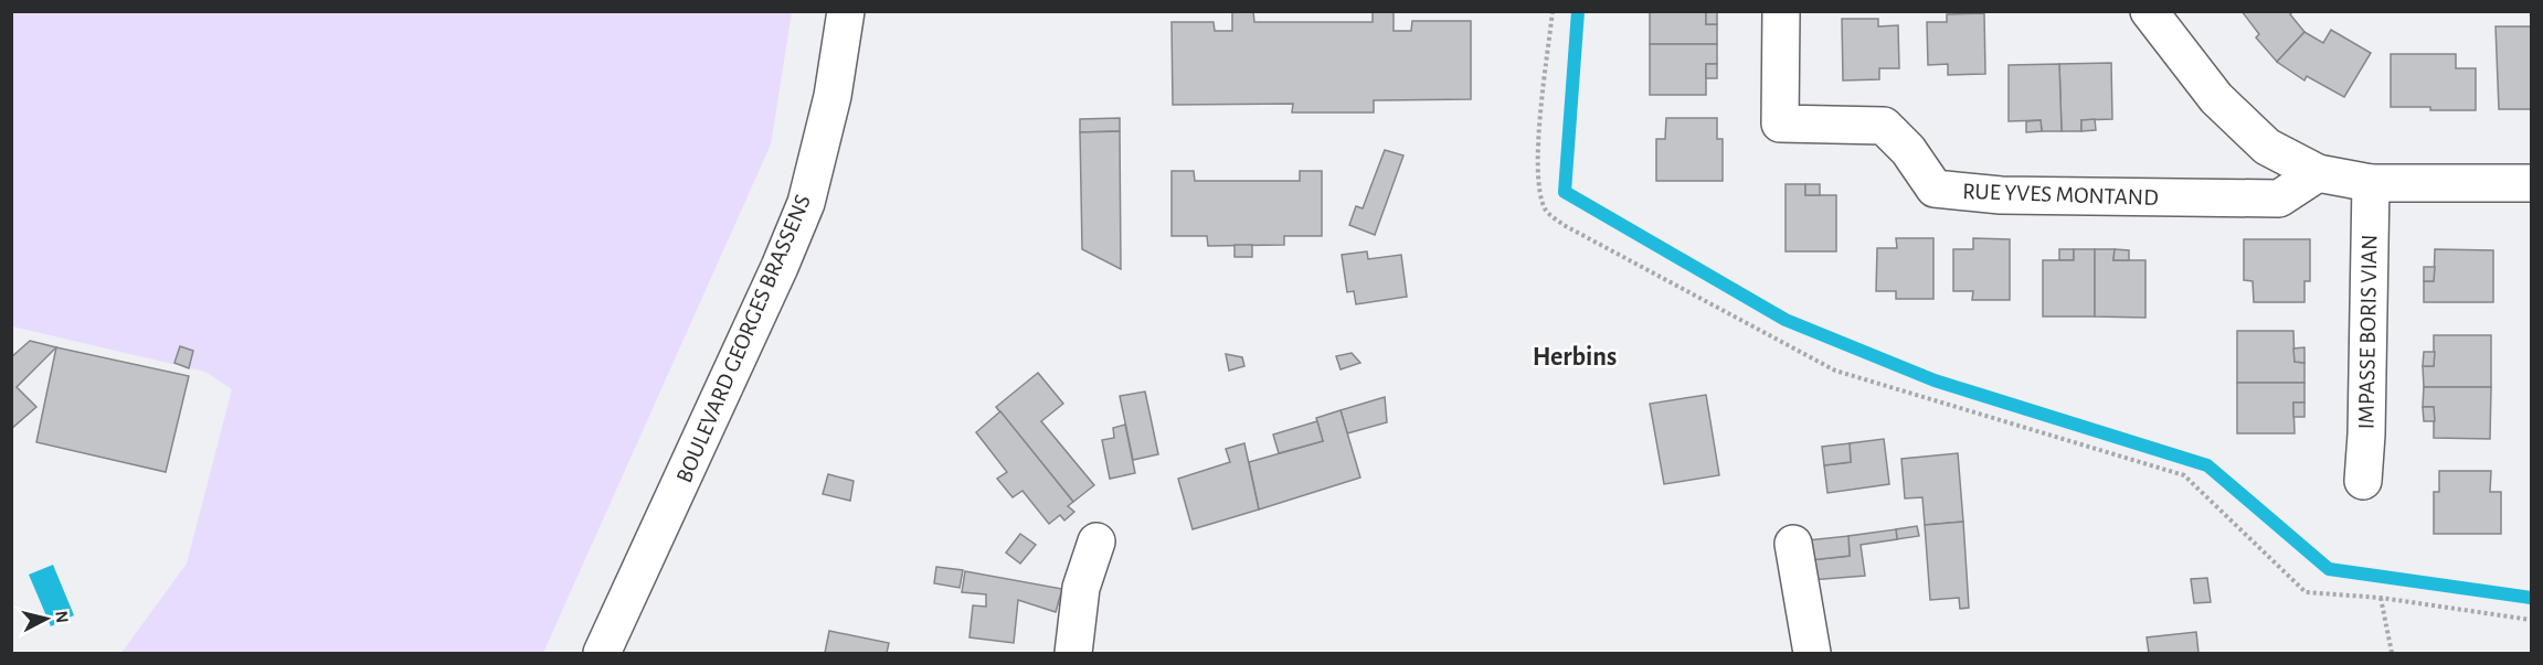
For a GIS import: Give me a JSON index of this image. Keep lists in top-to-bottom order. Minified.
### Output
{"streets":{"street":["RUE YVES MONTAND","IMPASSE BORIS VIAN","BOULEVARD GEORGES BRASSENS"]},"districts":["Herbins"],"north":"right"}
